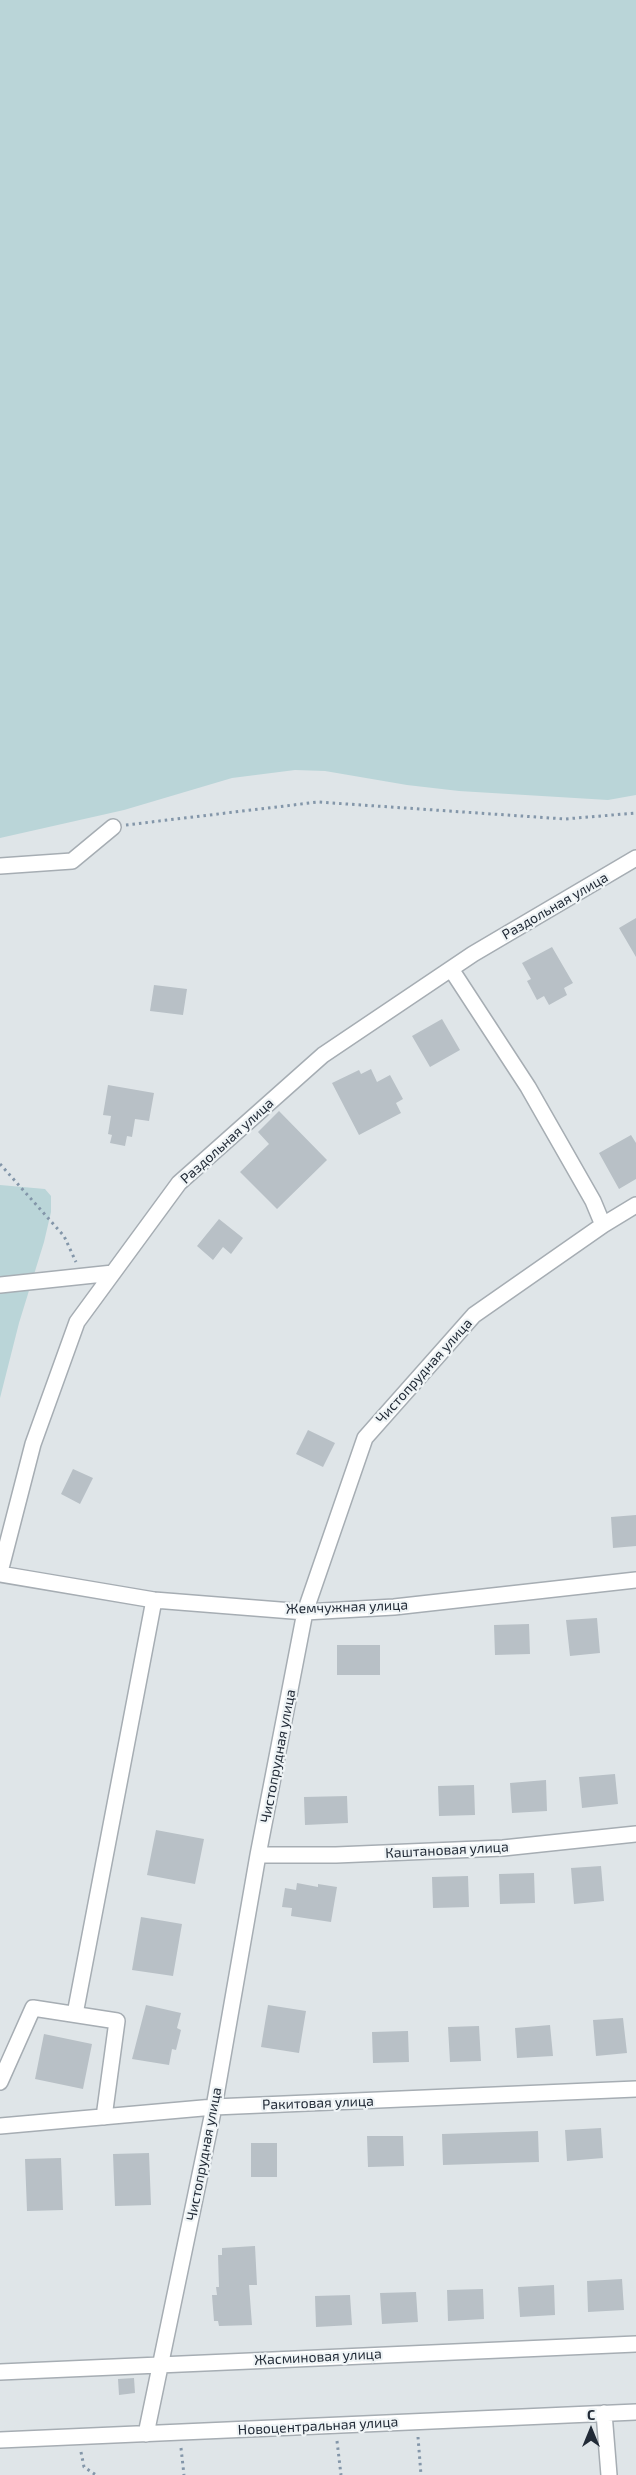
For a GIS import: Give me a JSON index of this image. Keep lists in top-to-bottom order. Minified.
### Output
{"streets":{"street":["Раздольная улица","Чистопрудная улица","Жемчужная улица","Каштановая улица","Ракитовая улица","Жасминовая улица","Новоцентральная улица"]},"crossings":[["Раздольная улица","Жемчужная улица"],["Чистопрудная улица","Жемчужная улица"],["Чистопрудная улица","Каштановая улица"],["Чистопрудная улица","Ракитовая улица"],["Чистопрудная улица","Жасминовая улица"],["Чистопрудная улица","Новоцентральная улица"]],"north":"top"}
